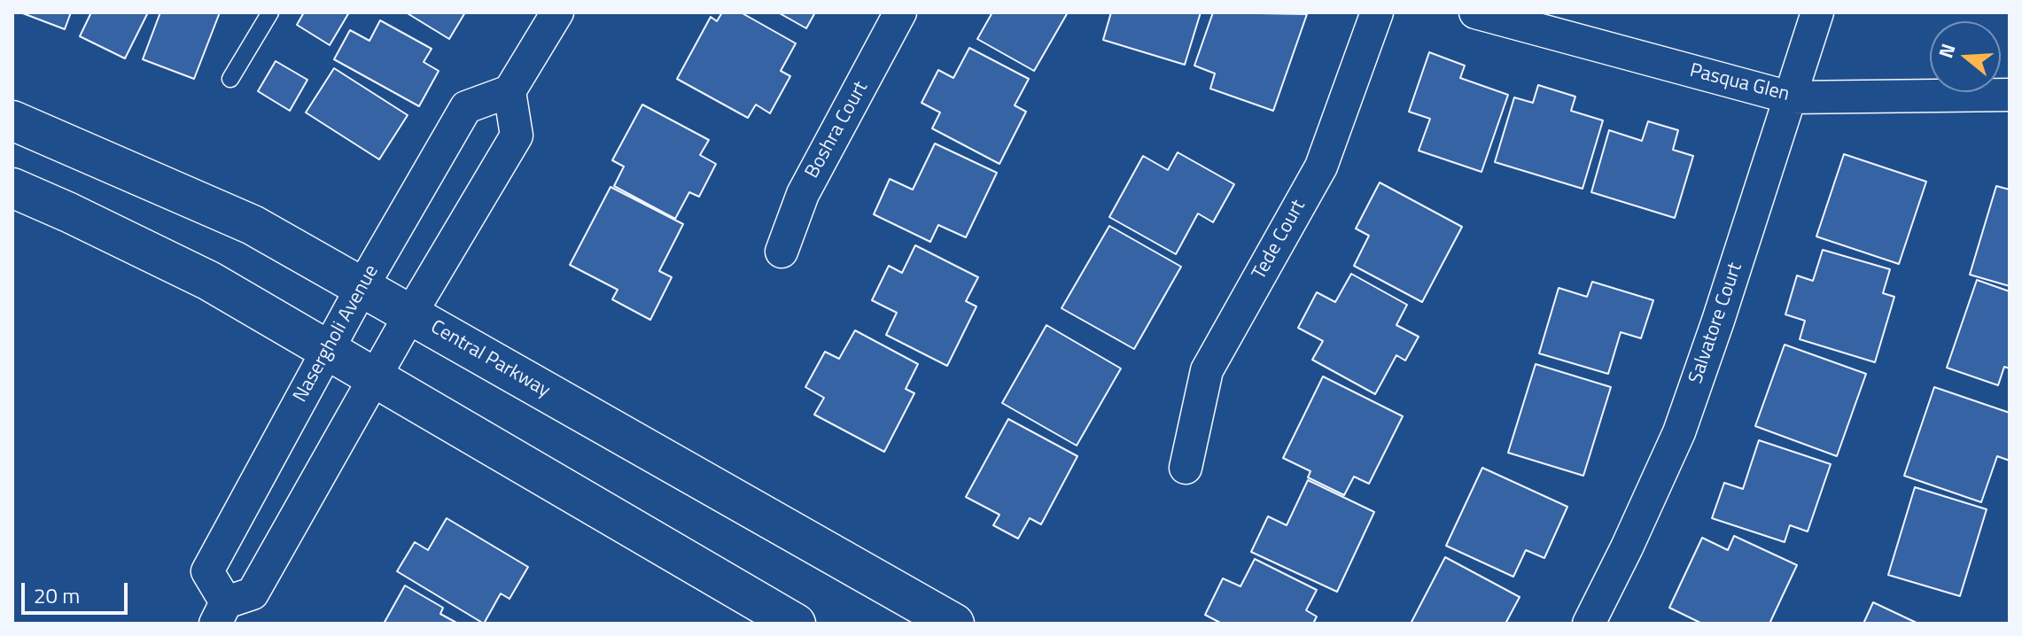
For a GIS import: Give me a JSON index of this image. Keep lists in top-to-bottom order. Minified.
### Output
{"streets":{"main road":["Central Parkway"],"street":["Pasqua Glen","Boshra Court","Tede Court","Salvatore Court","Nasergholi Avenue"]},"crossings":[["Pasqua Glen","Salvatore Court"],["Nasergholi Avenue","Central Parkway"]],"scale_bar":"20 m","north":"left"}
